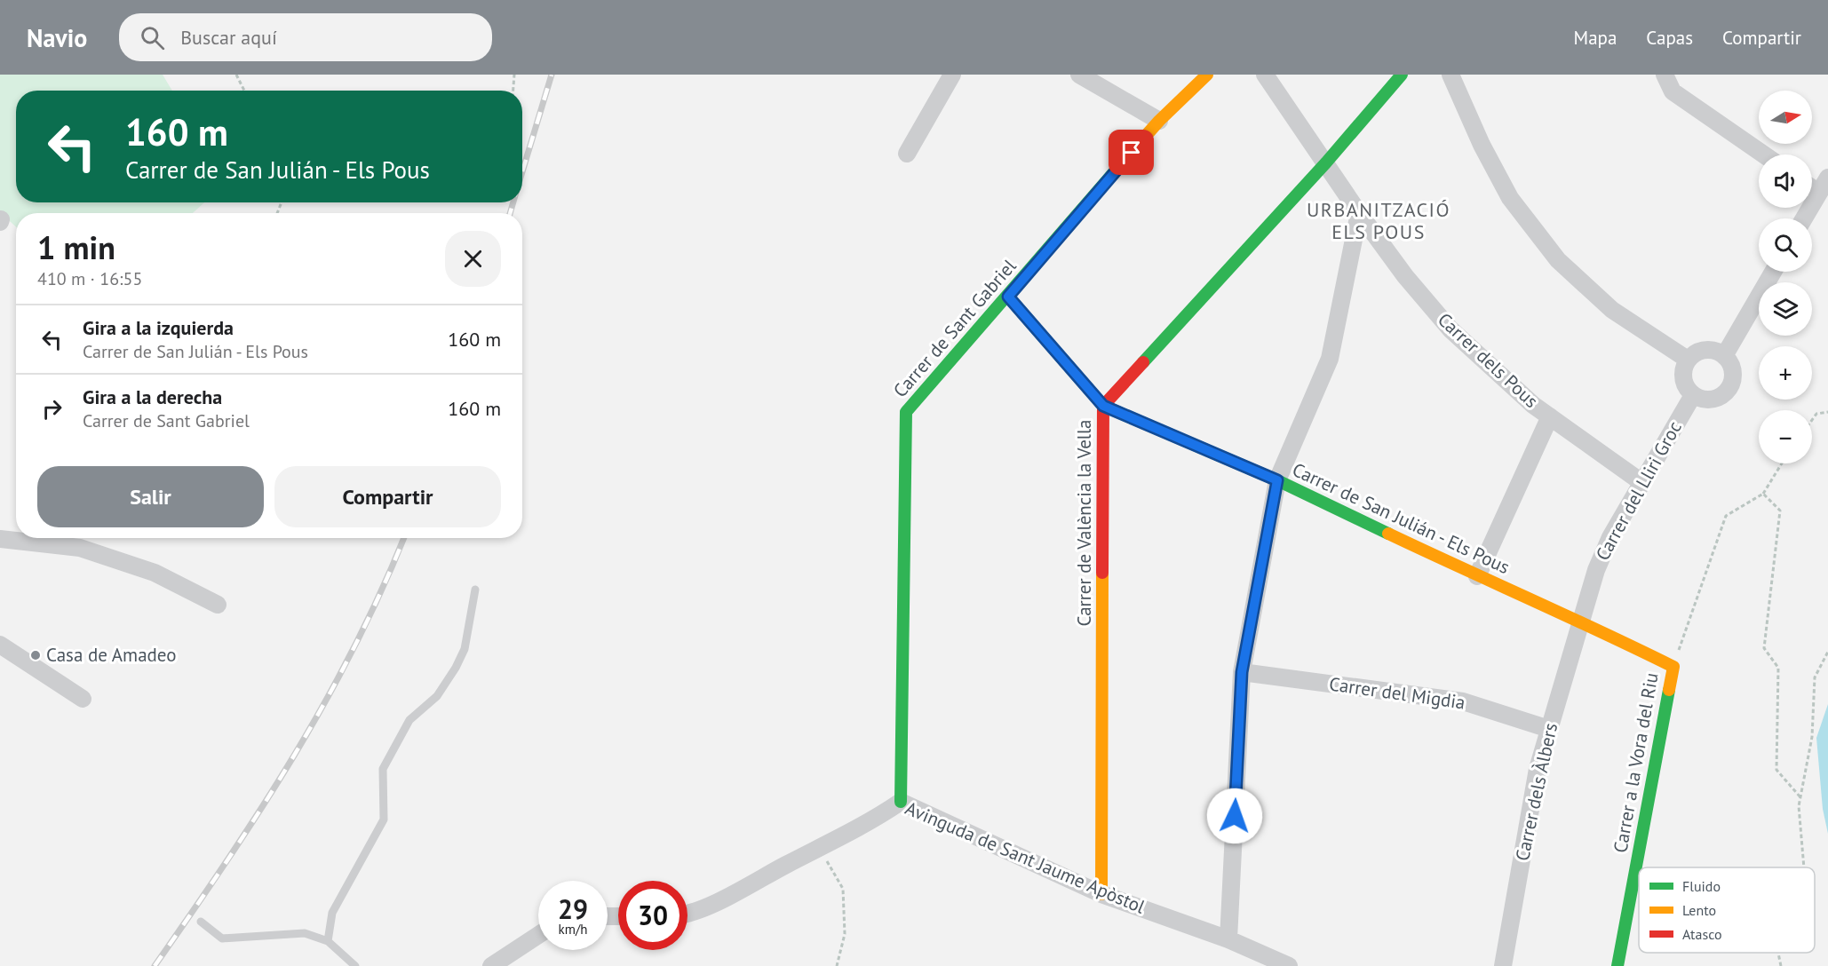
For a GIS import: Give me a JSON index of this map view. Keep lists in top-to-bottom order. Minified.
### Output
{"streets":{"street":["Carrer de Sant Gabriel","Carrer dels Pous","Carrer del Lliri Groc","Carrer de San Julián - Els Pous","Carrer de València la Vella","Carrer del Migdia","Carrer a la Vora del Riu","Carrer dels Àlbers","Avinguda de Sant Jaume Apòstol"]},"crossings":[["Carrer de Sant Gabriel","Carrer de San Julián - Els Pous"],["Carrer de Sant Gabriel","Avinguda de Sant Jaume Apòstol"],["Carrer dels Pous","Carrer del Lliri Groc"],["Carrer dels Pous","Carrer de València la Vella"],["Carrer del Lliri Groc","Carrer de San Julián - Els Pous"],["Carrer del Lliri Groc","Carrer a la Vora del Riu"],["Carrer del Lliri Groc","Carrer dels Àlbers"],["Carrer de San Julián - Els Pous","Carrer de València la Vella"],["Carrer de San Julián - Els Pous","Carrer a la Vora del Riu"],["Carrer de San Julián - Els Pous","Carrer dels Àlbers"],["Carrer de València la Vella","Avinguda de Sant Jaume Apòstol"],["Carrer del Migdia","Carrer dels Àlbers"],["Carrer a la Vora del Riu","Carrer dels Àlbers"]],"districts":["URBANITZACIÓ ELS POUS"],"places":["Casa de Amadeo"],"legend":["Fluido","Lento","Atasco"],"north":"right","page":{"header":"Navio","search":"Buscar aquí","nav":["Mapa","Capas","Compartir"],"map_buttons":["+","−"],"turn":["160 m","Carrer de San Julián - Els Pous"],"heading":["1 min","410 m · 16:55"],"list":[{"name":"Gira a la izquierda","note":"Carrer de San Julián - Els Pous","value":"160 m"},{"name":"Gira a la derecha","note":"Carrer de Sant Gabriel","value":"160 m"}],"buttons":["Salir","Compartir"],"speed":"29 km/h","limit":"30"}}
